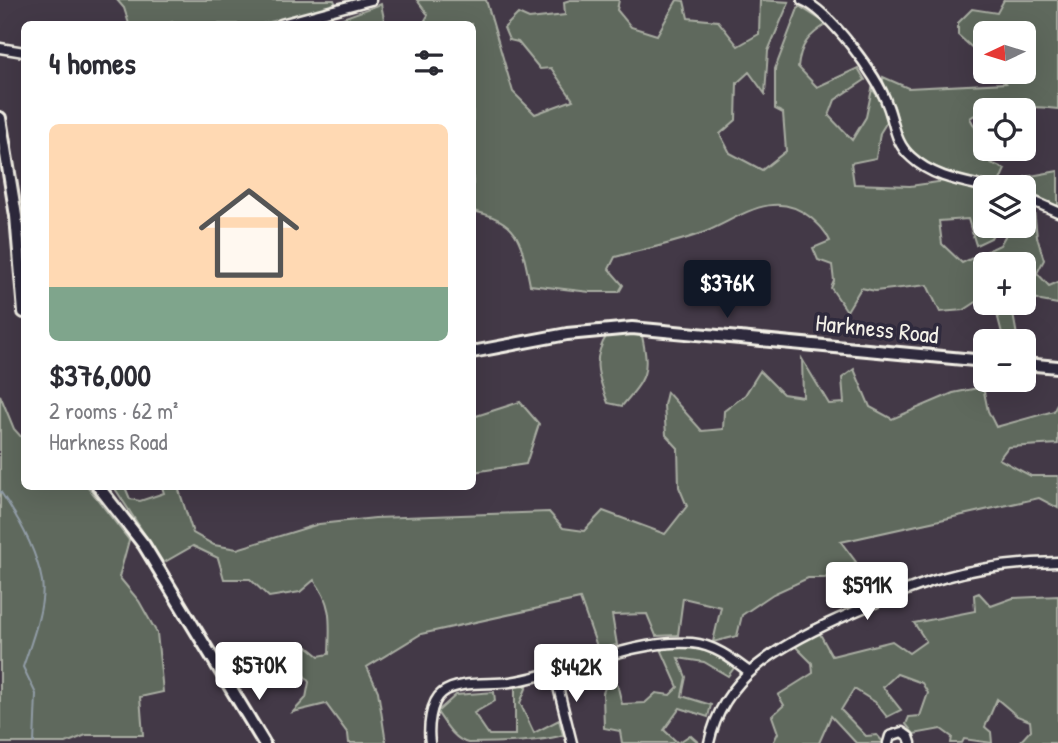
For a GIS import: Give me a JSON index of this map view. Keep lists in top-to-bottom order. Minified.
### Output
{"streets":{"main road":["Harkness Road"]},"north":"left","page":{"map_buttons":["+","−"],"heading":"4 homes","list":[{"name":"$376,000","note":"2 rooms · 62 m² · Harkness Road"}],"price":["$376K","$591K","$570K","$442K"]}}
